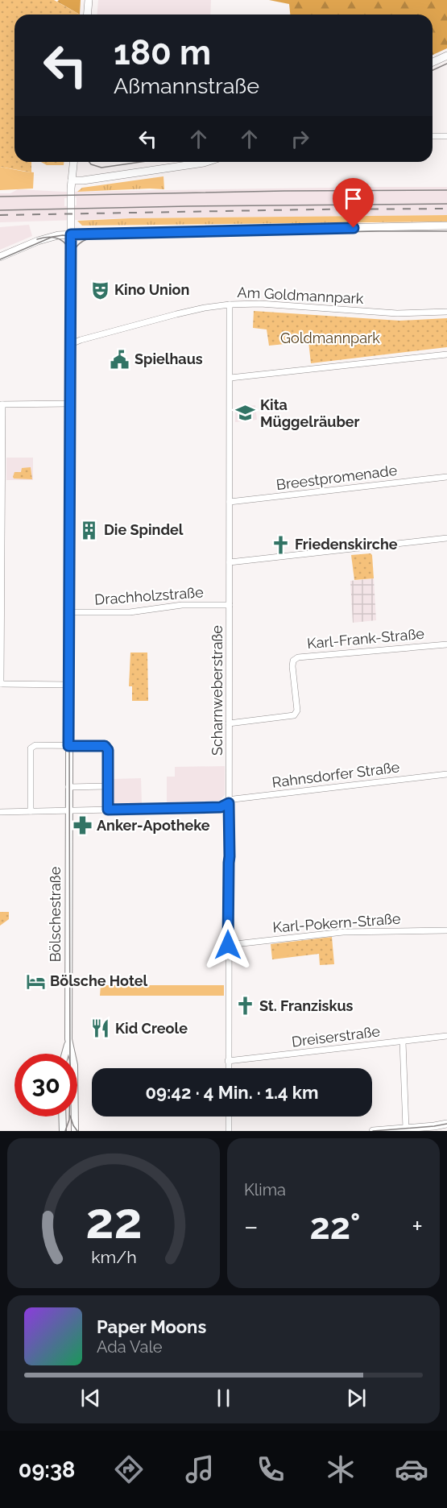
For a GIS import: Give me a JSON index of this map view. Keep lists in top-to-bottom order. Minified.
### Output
{"streets":{"street":["Am Goldmannpark","Breestpromenade","Drachholzstraße","Karl-Frank-Straße","Scharnweberstraße","Rahnsdorfer Straße","Bölschestraße","Karl-Pokern-Straße","Dreiserstraße"]},"crossings":[["Am Goldmannpark","Scharnweberstraße"],["Am Goldmannpark","Bölschestraße"],["Breestpromenade","Scharnweberstraße"],["Drachholzstraße","Scharnweberstraße"],["Drachholzstraße","Bölschestraße"],["Karl-Frank-Straße","Scharnweberstraße"],["Scharnweberstraße","Rahnsdorfer Straße"],["Scharnweberstraße","Karl-Pokern-Straße"],["Scharnweberstraße","Dreiserstraße"],["Rahnsdorfer Straße","Bölschestraße"]],"parks":["Goldmannpark"],"places":{"theatre":["Kino Union"],"public building":["Spielhaus"],"school or university":["Kita Müggelräuber"],"building":["Die Spindel"],"church":["Friedenskirche","St. Franziskus"],"pharmacy":["Anker-Apotheke"],"hotel":["Bölsche Hotel"],"restaurant":["Kid Creole"]},"page":{"turn":["180 m","Aßmannstraße"],"limit":"30","trip":"09:42 · 4 Min. · 1.4 km","tile":"Klima","heat":["−","22°","+"],"song":["Paper Moons","Ada Vale"],"tabs":"09:38","gauge":["22","km/h"]}}
